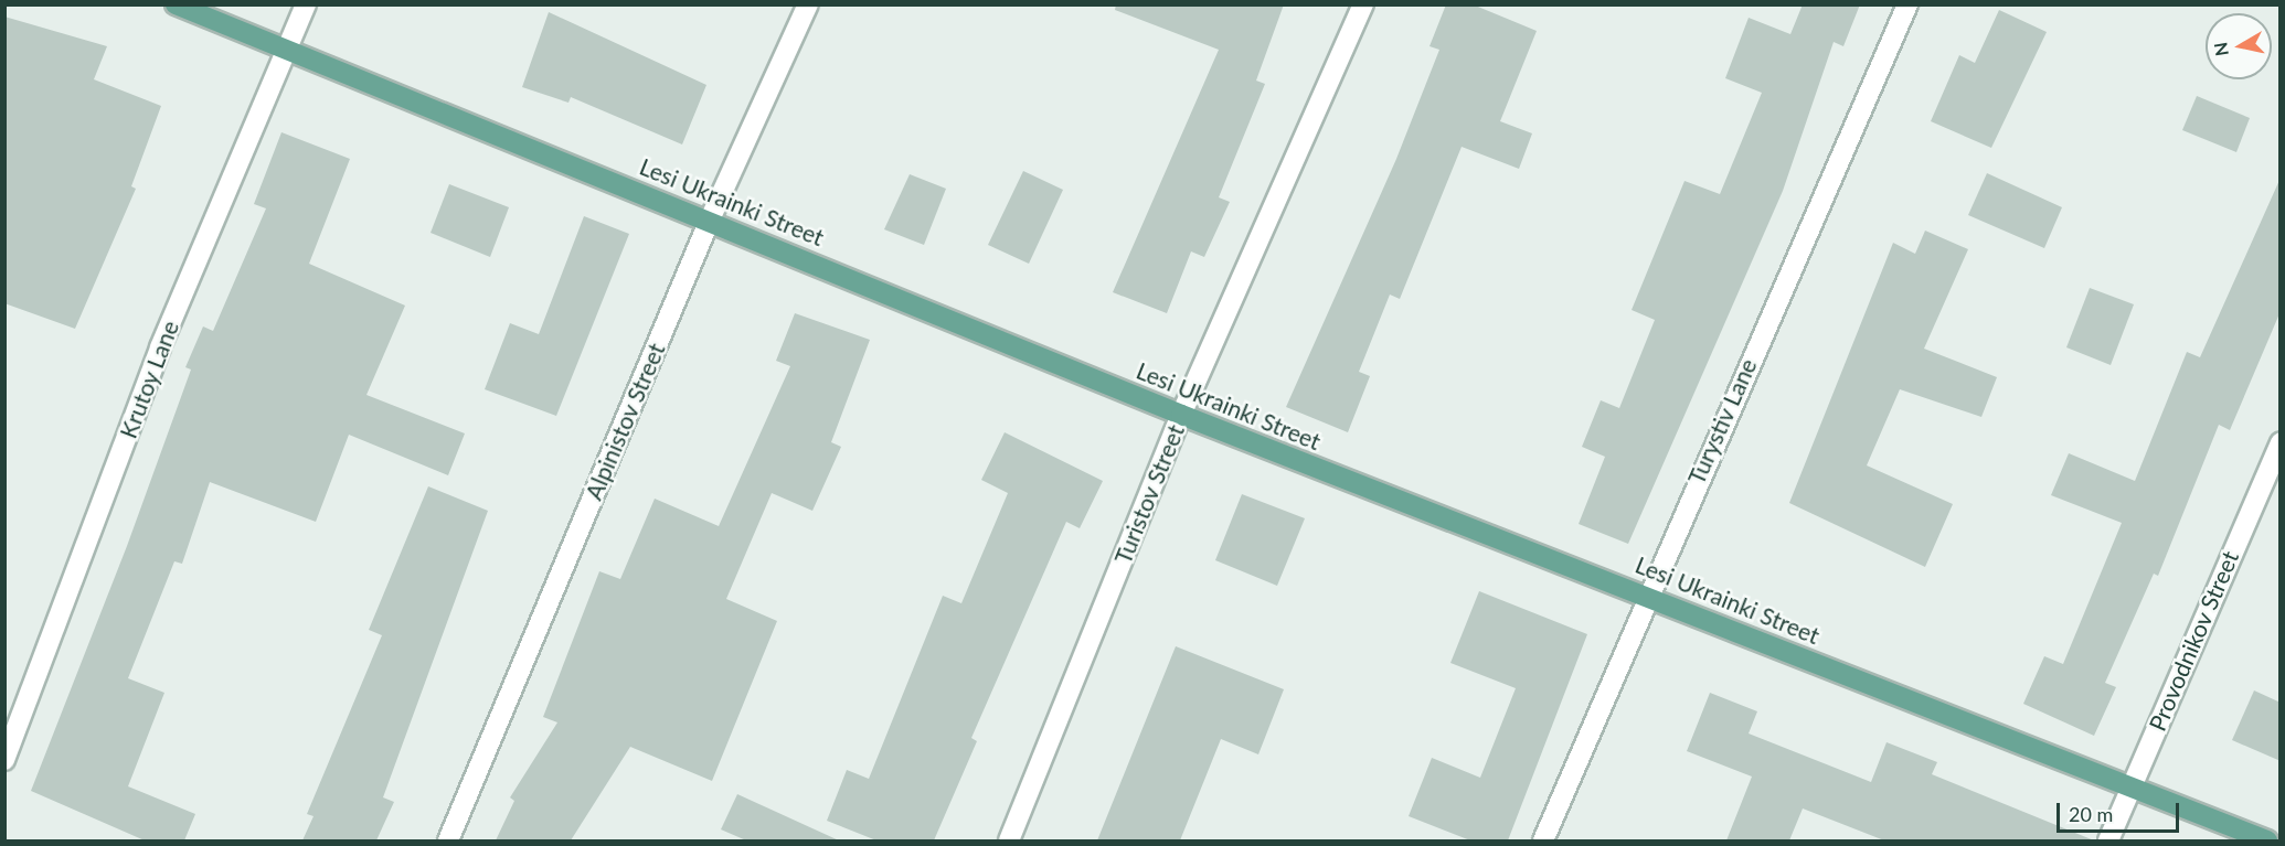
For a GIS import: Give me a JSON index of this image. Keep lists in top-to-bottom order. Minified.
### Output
{"streets":{"main road":["Lesi Ukrainki Street"],"street":["Krutoy Lane","Alpinistov Street","Turystiv Lane","Turistov Street","Provodnikov Street"]},"crossings":[["Lesi Ukrainki Street","Krutoy Lane"],["Lesi Ukrainki Street","Alpinistov Street"],["Lesi Ukrainki Street","Turystiv Lane"],["Lesi Ukrainki Street","Turistov Street"],["Lesi Ukrainki Street","Provodnikov Street"]],"scale_bar":"20 m","north":"left"}
